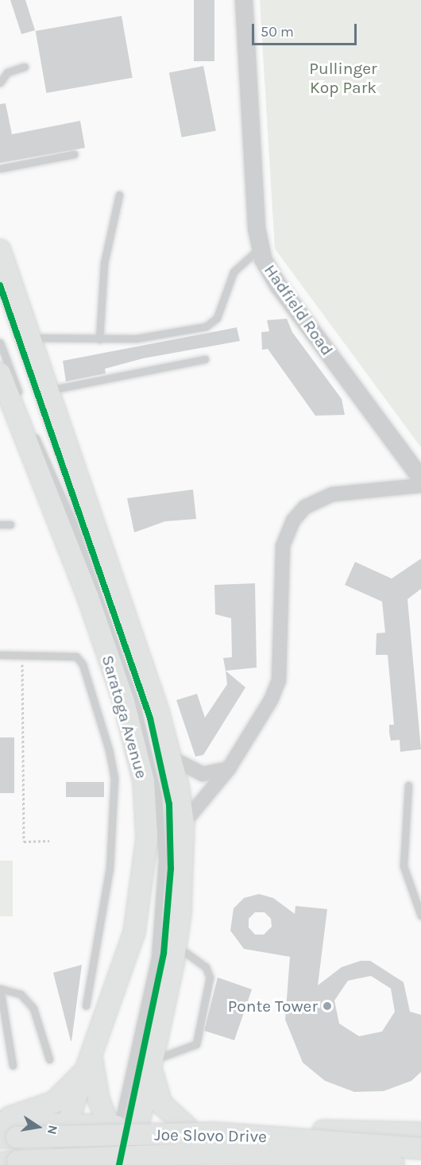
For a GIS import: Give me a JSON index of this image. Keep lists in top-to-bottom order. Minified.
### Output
{"streets":{"main road":["Saratoga Avenue","Joe Slovo Drive"],"street":["Hadfield Road"]},"parks":["Pullinger Kop Park"],"places":["Ponte Tower"],"scale_bar":"50 m","north":"right"}
